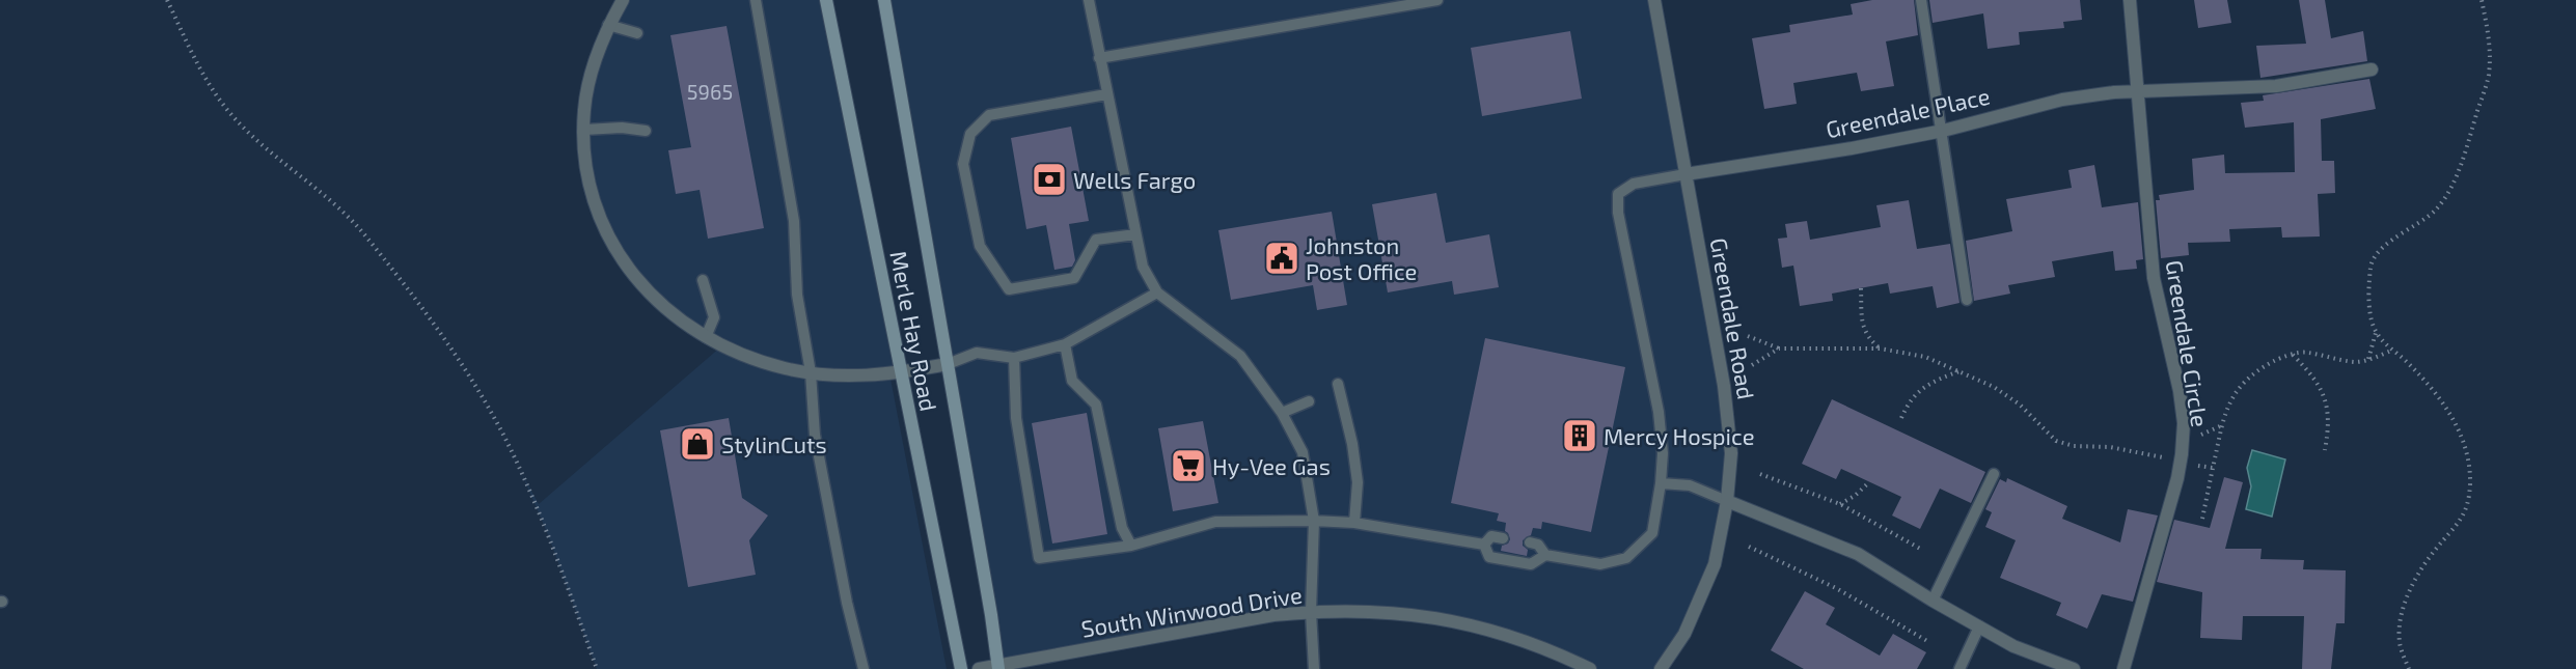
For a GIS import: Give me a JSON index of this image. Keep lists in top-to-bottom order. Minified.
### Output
{"streets":{"main road":["Merle Hay Road"],"street":["Greendale Place","Greendale Road","Greendale Circle","South Winwood Drive"]},"crossings":[["Greendale Place","Greendale Road"],["Greendale Place","Greendale Circle"],["Merle Hay Road","South Winwood Drive"]],"places":{"bank":["Wells Fargo"],"public building":["Johnston Post Office"],"building":["Mercy Hospice"],"shop":["StylinCuts"],"supermarket":["Hy-Vee Gas"]},"house_numbers":["5965"]}
